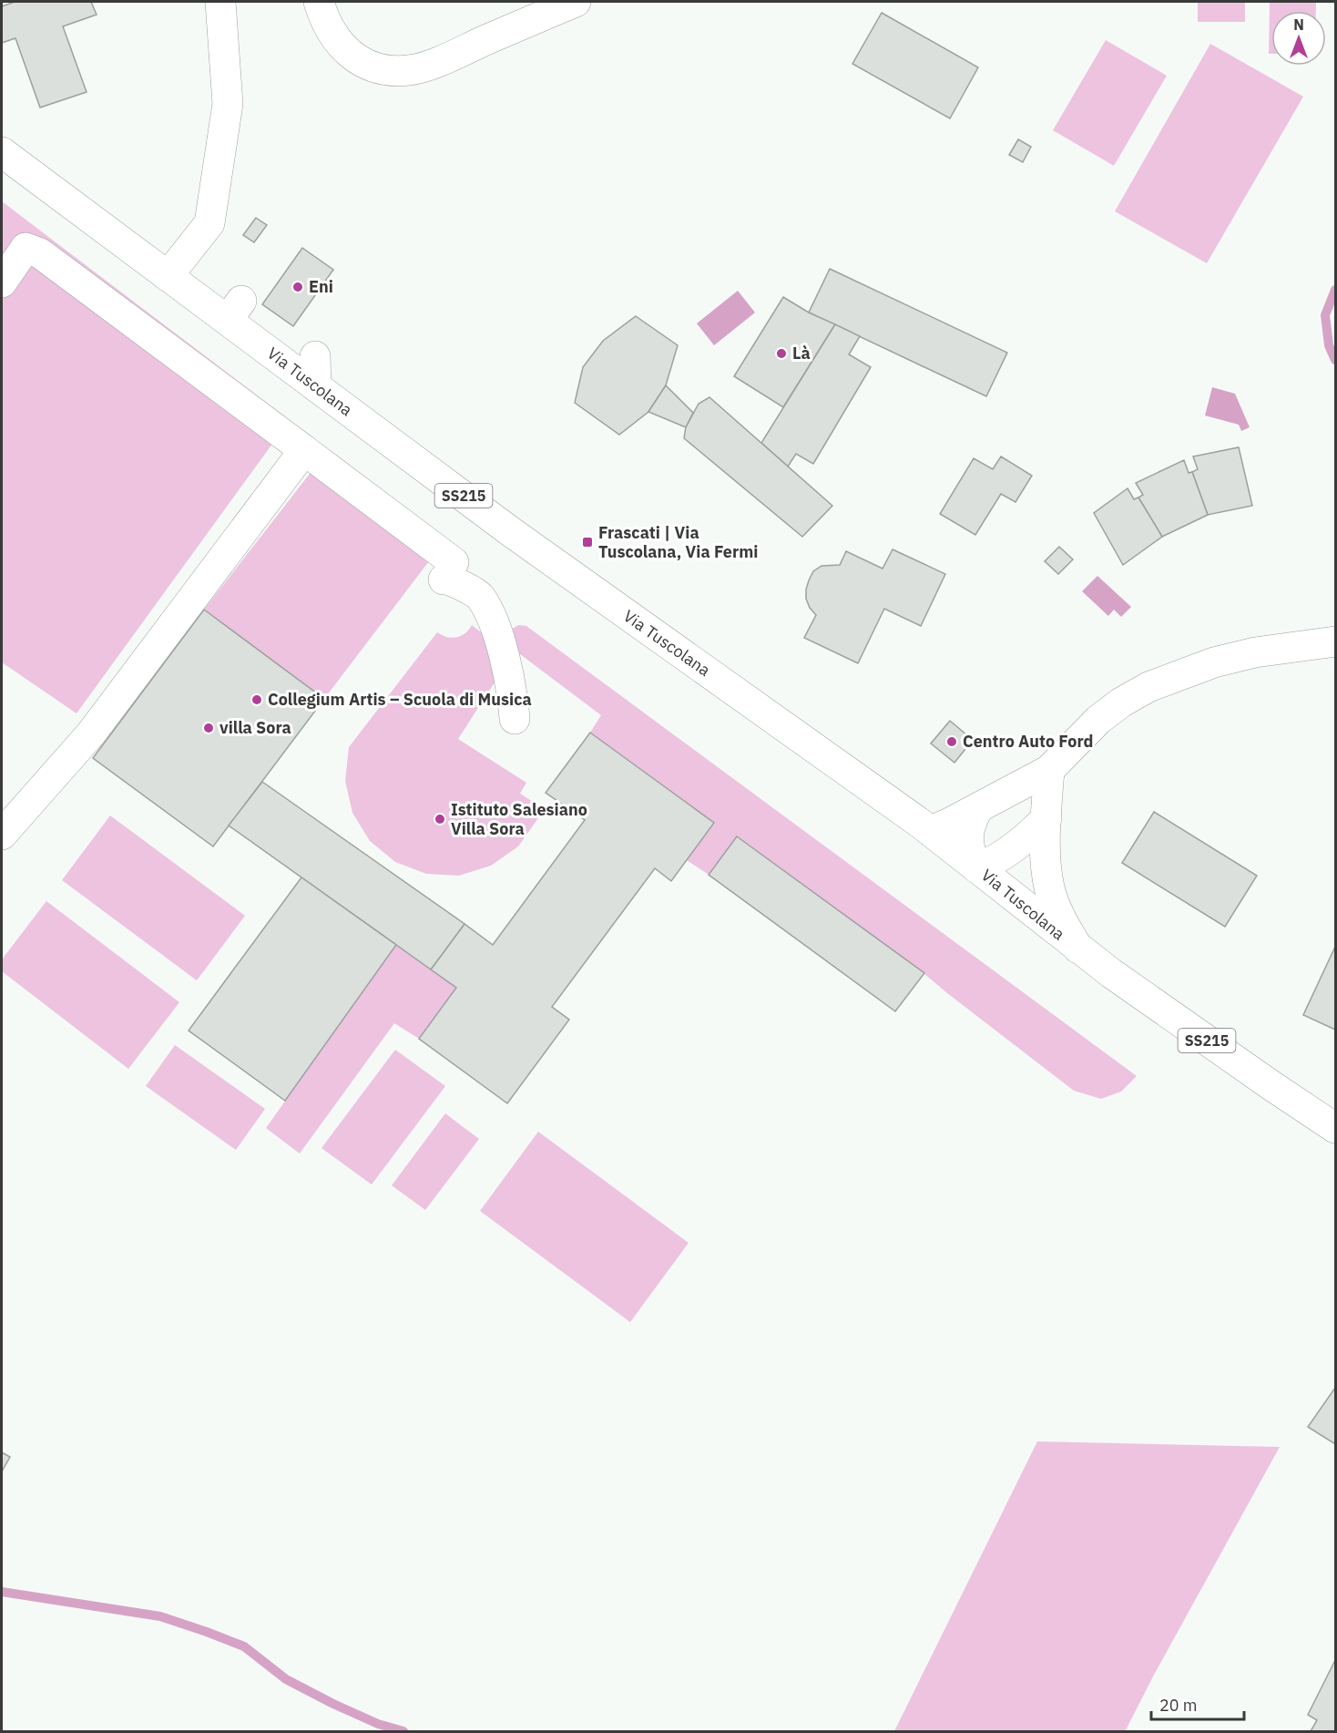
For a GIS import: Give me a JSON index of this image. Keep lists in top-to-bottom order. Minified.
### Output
{"streets":{"main road":["Via Tuscolana","SS215"]},"places":{"other":["Eni","Là","Collegium Artis – Scuola di Musica","villa Sora","Centro Auto Ford","Istituto Salesiano Villa Sora"],"transit":["Frascati | Via Tuscolana, Via Fermi"]},"scale_bar":"20 m","north":"top"}
